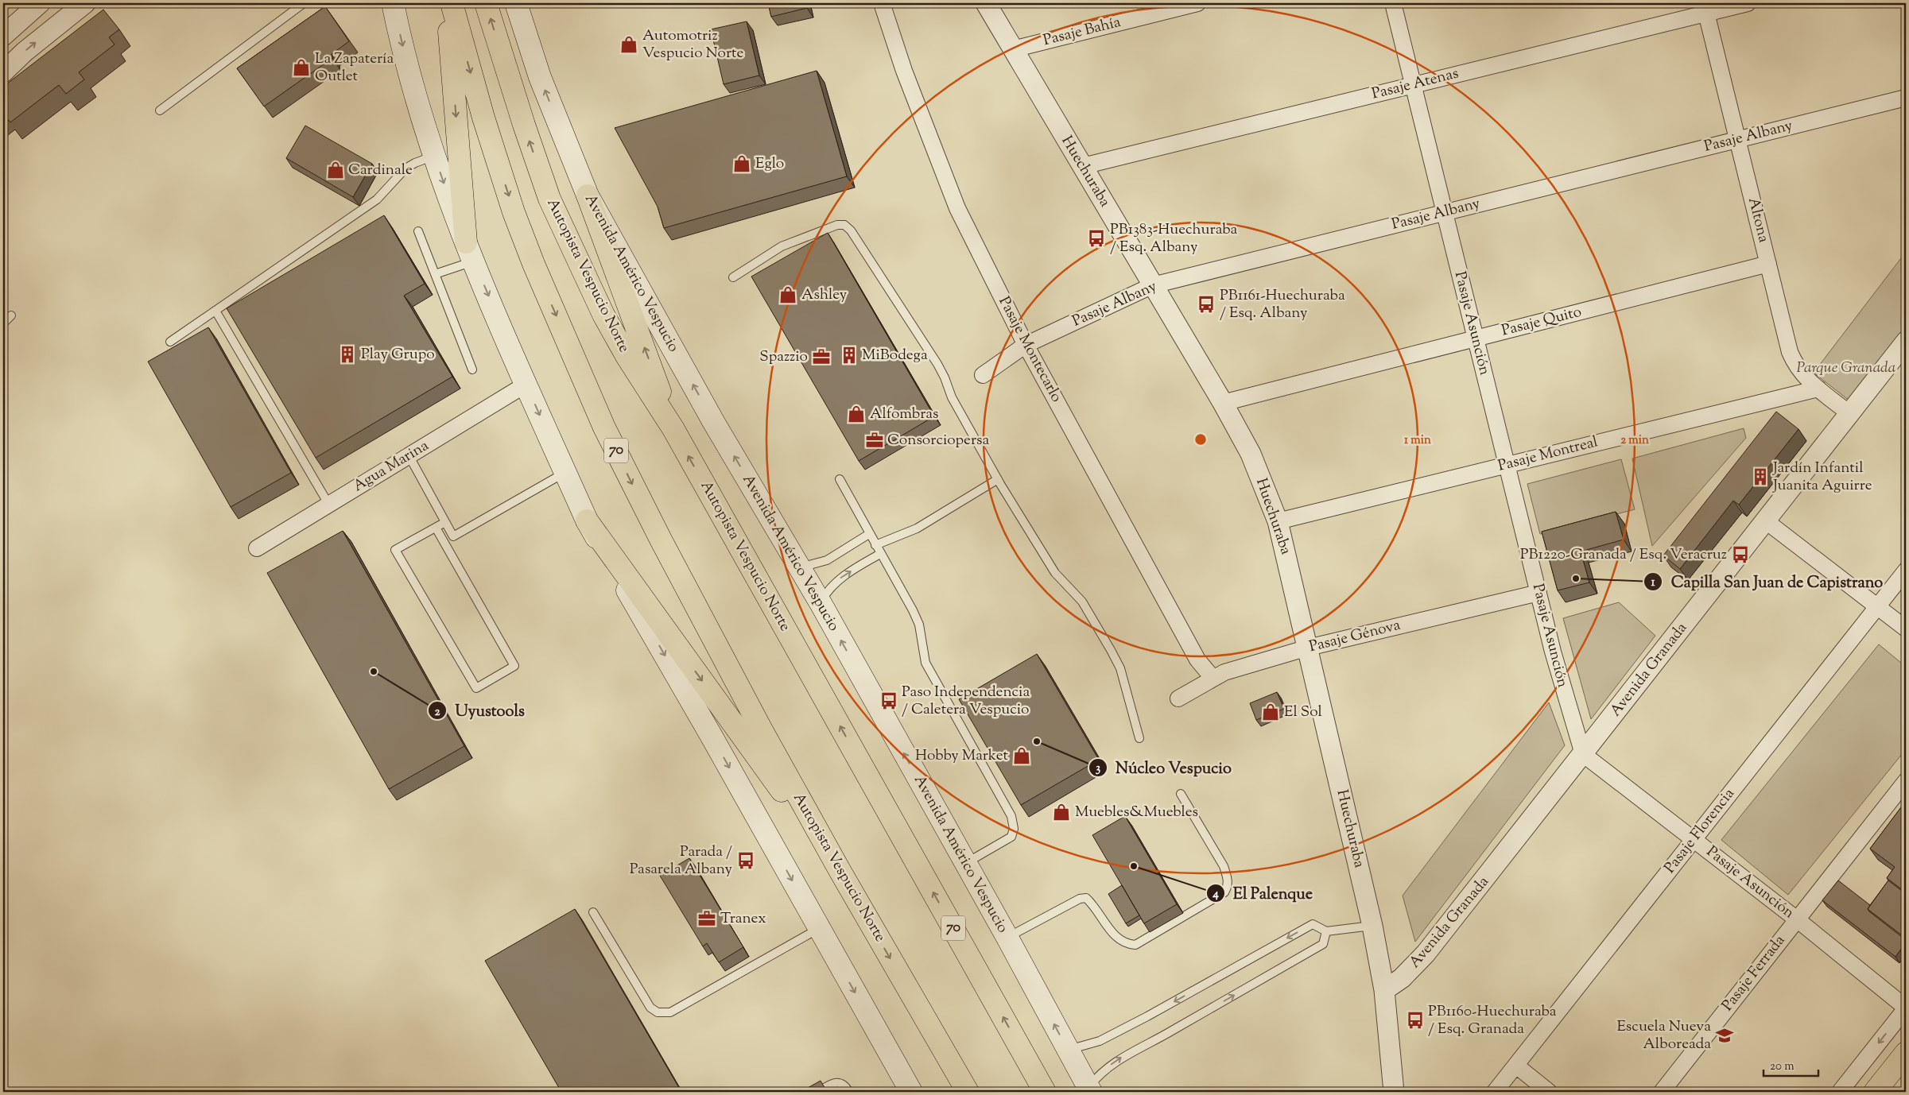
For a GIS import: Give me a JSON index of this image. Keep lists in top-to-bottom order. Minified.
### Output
{"streets":{"main road":["Avenida Américo Vespucio","Autopista Vespucio Norte","70"],"street":["Pasaje Bahía","Pasaje Atenas","Pasaje Albany","Huechuraba","Altona","Pasaje Quito","Pasaje Asunción","Pasaje Montecarlo","Pasaje Montreal","Agua Marina","Pasaje Génova","Avenida Granada","Pasaje Florencia","Pasaje Ferrada"]},"crossings":[["Pasaje Bahía","Huechuraba"],["Pasaje Atenas","Huechuraba"],["Pasaje Atenas","Altona"],["Pasaje Atenas","Pasaje Asunción"],["Pasaje Albany","Huechuraba"],["Pasaje Albany","Altona"],["Pasaje Albany","Pasaje Asunción"],["Pasaje Albany","Pasaje Montecarlo"],["Huechuraba","Pasaje Quito"],["Huechuraba","Pasaje Montreal"],["Huechuraba","Pasaje Génova"],["Huechuraba","Avenida Granada"],["Altona","Pasaje Quito"],["Altona","Pasaje Montreal"],["Altona","Avenida Granada"],["Pasaje Quito","Pasaje Asunción"],["Pasaje Asunción","Pasaje Montreal"],["Pasaje Asunción","Pasaje Génova"],["Pasaje Asunción","Avenida Granada"],["Pasaje Asunción","Pasaje Florencia"],["Pasaje Asunción","Pasaje Ferrada"],["Pasaje Montecarlo","Pasaje Génova"]],"parks":["Parque Granada"],"places":{"shop":["Automotriz Vespucio Norte","La Zapatería Outlet","Eglo","Cardinale","Ashley","Alfombras","El Sol","Hobby Market","Muebles&Muebles"],"bus stop":["PB1383-Huechuraba / Esq. Albany","PB1161-Huechuraba / Esq. Albany","PB1220-Granada / Esq. Veracruz","Paso Independencia / Caletera Vespucio","Parada / Pasarela Albany","PB1160-Huechuraba / Esq. Granada"],"building":["Play Grupo","MiBodega","Jardín Infantil Juanita Aguirre"],"office":["Spazzio","Consorciopersa","Tranex"],"other":["Capilla San Juan de Capistrano","Uyustools","Núcleo Vespucio","El Palenque"],"school or university":["Escuela Nueva Alboreada"]},"scale_bar":"20 m","rings":["1 min","2 min"]}
